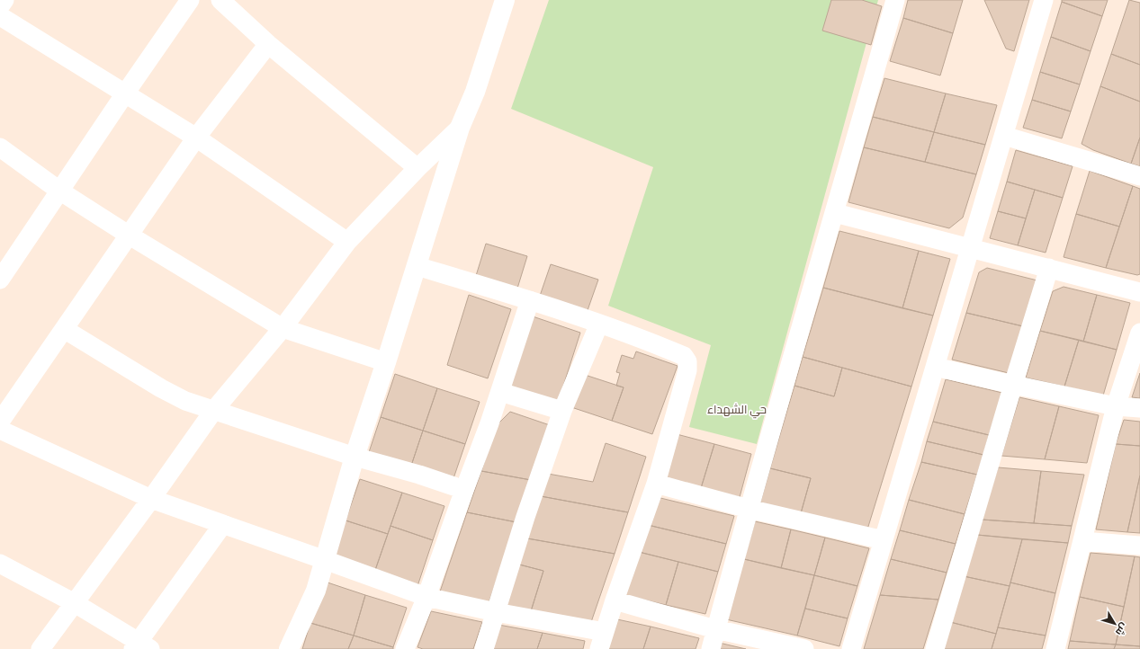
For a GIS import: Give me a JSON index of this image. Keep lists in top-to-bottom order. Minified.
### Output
{"districts":["حي الشهداء"],"north":"bottom right"}
